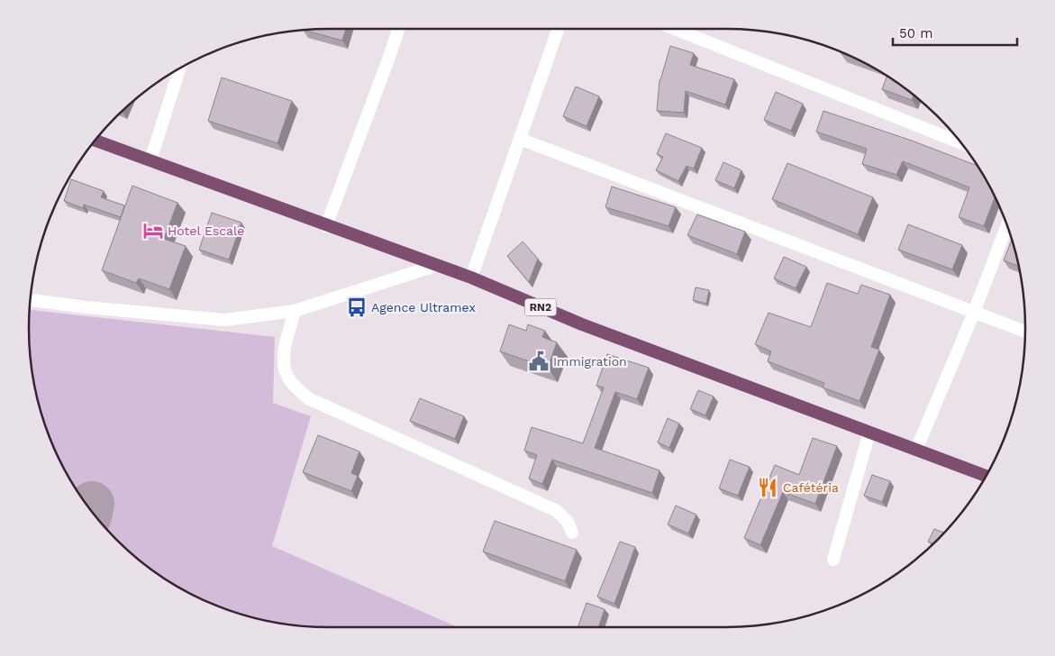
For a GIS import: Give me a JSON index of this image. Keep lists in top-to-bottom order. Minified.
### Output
{"streets":{"highway":["RN2"]},"places":{"hotel":["Hotel Escale"],"bus stop":["Agence Ultramex"],"public building":["Immigration"],"restaurant":["Cafétéria"]},"scale_bar":"50 m"}
